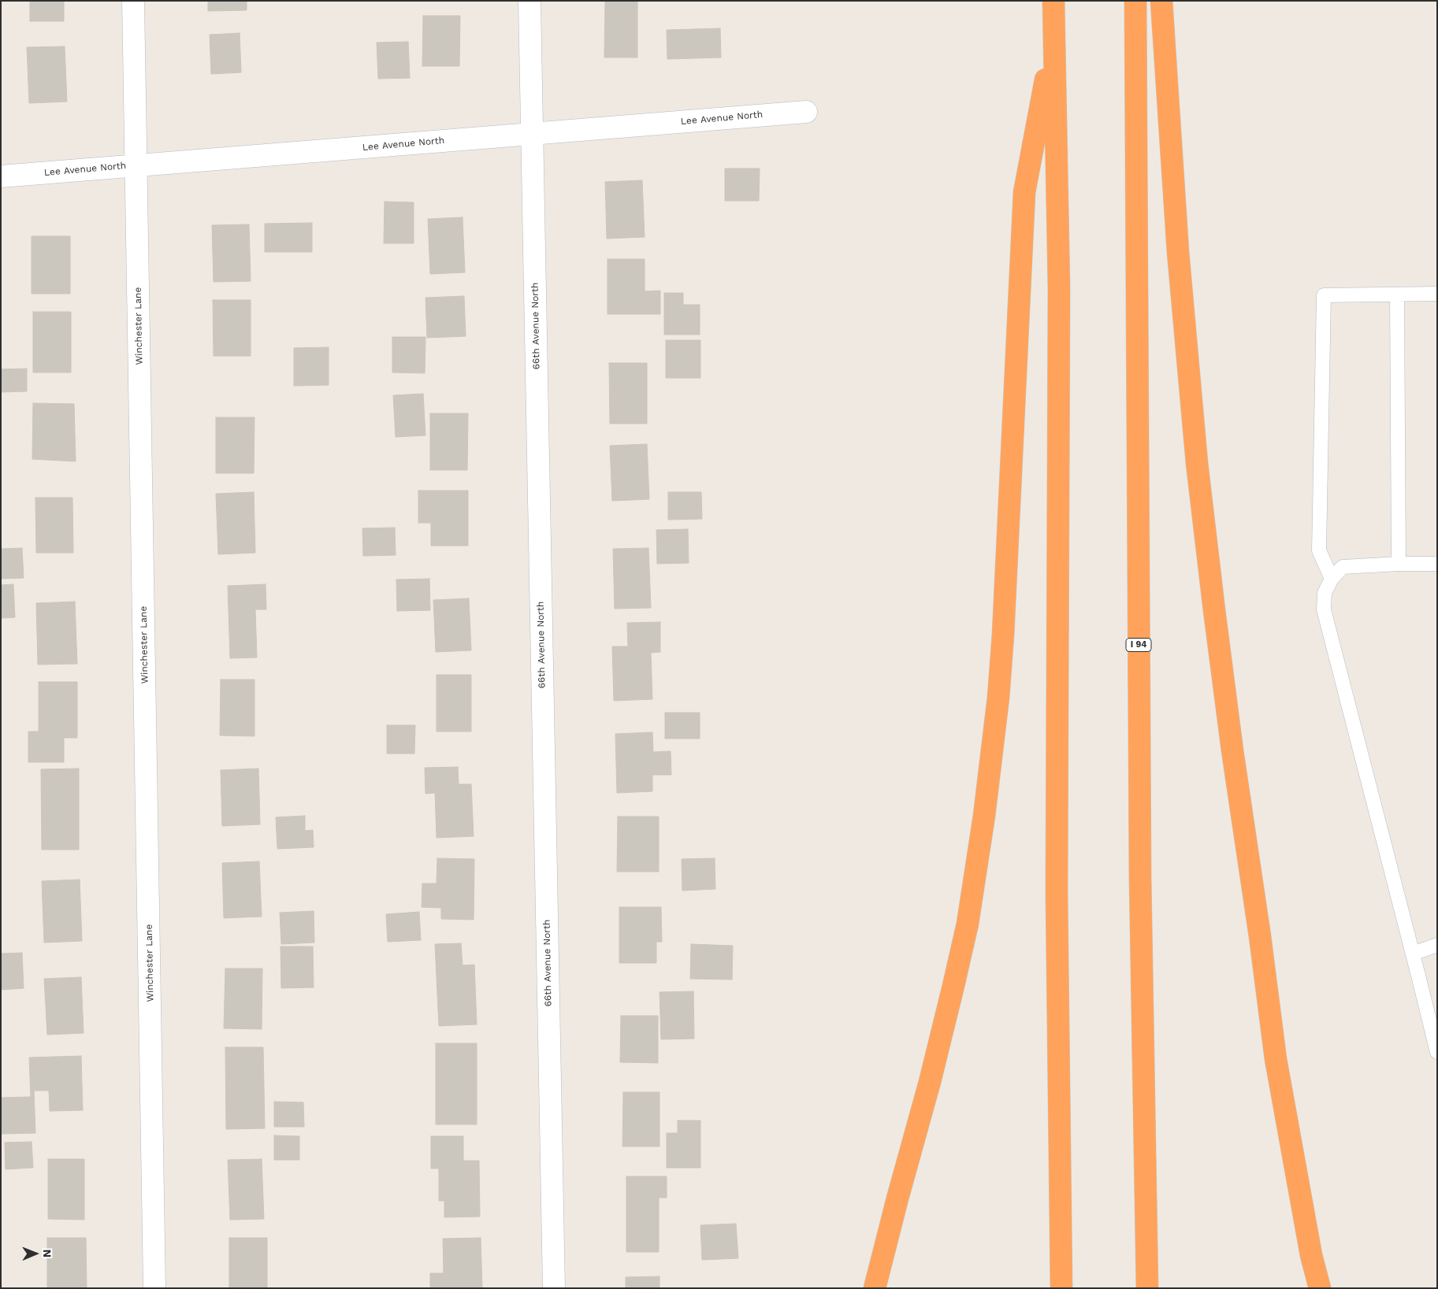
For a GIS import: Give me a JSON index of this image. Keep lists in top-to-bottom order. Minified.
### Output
{"streets":{"highway":["I 94"],"street":["Lee Avenue North","Winchester Lane","66th Avenue North"]},"crossings":[["Lee Avenue North","Winchester Lane"],["Lee Avenue North","66th Avenue North"]],"north":"right"}
